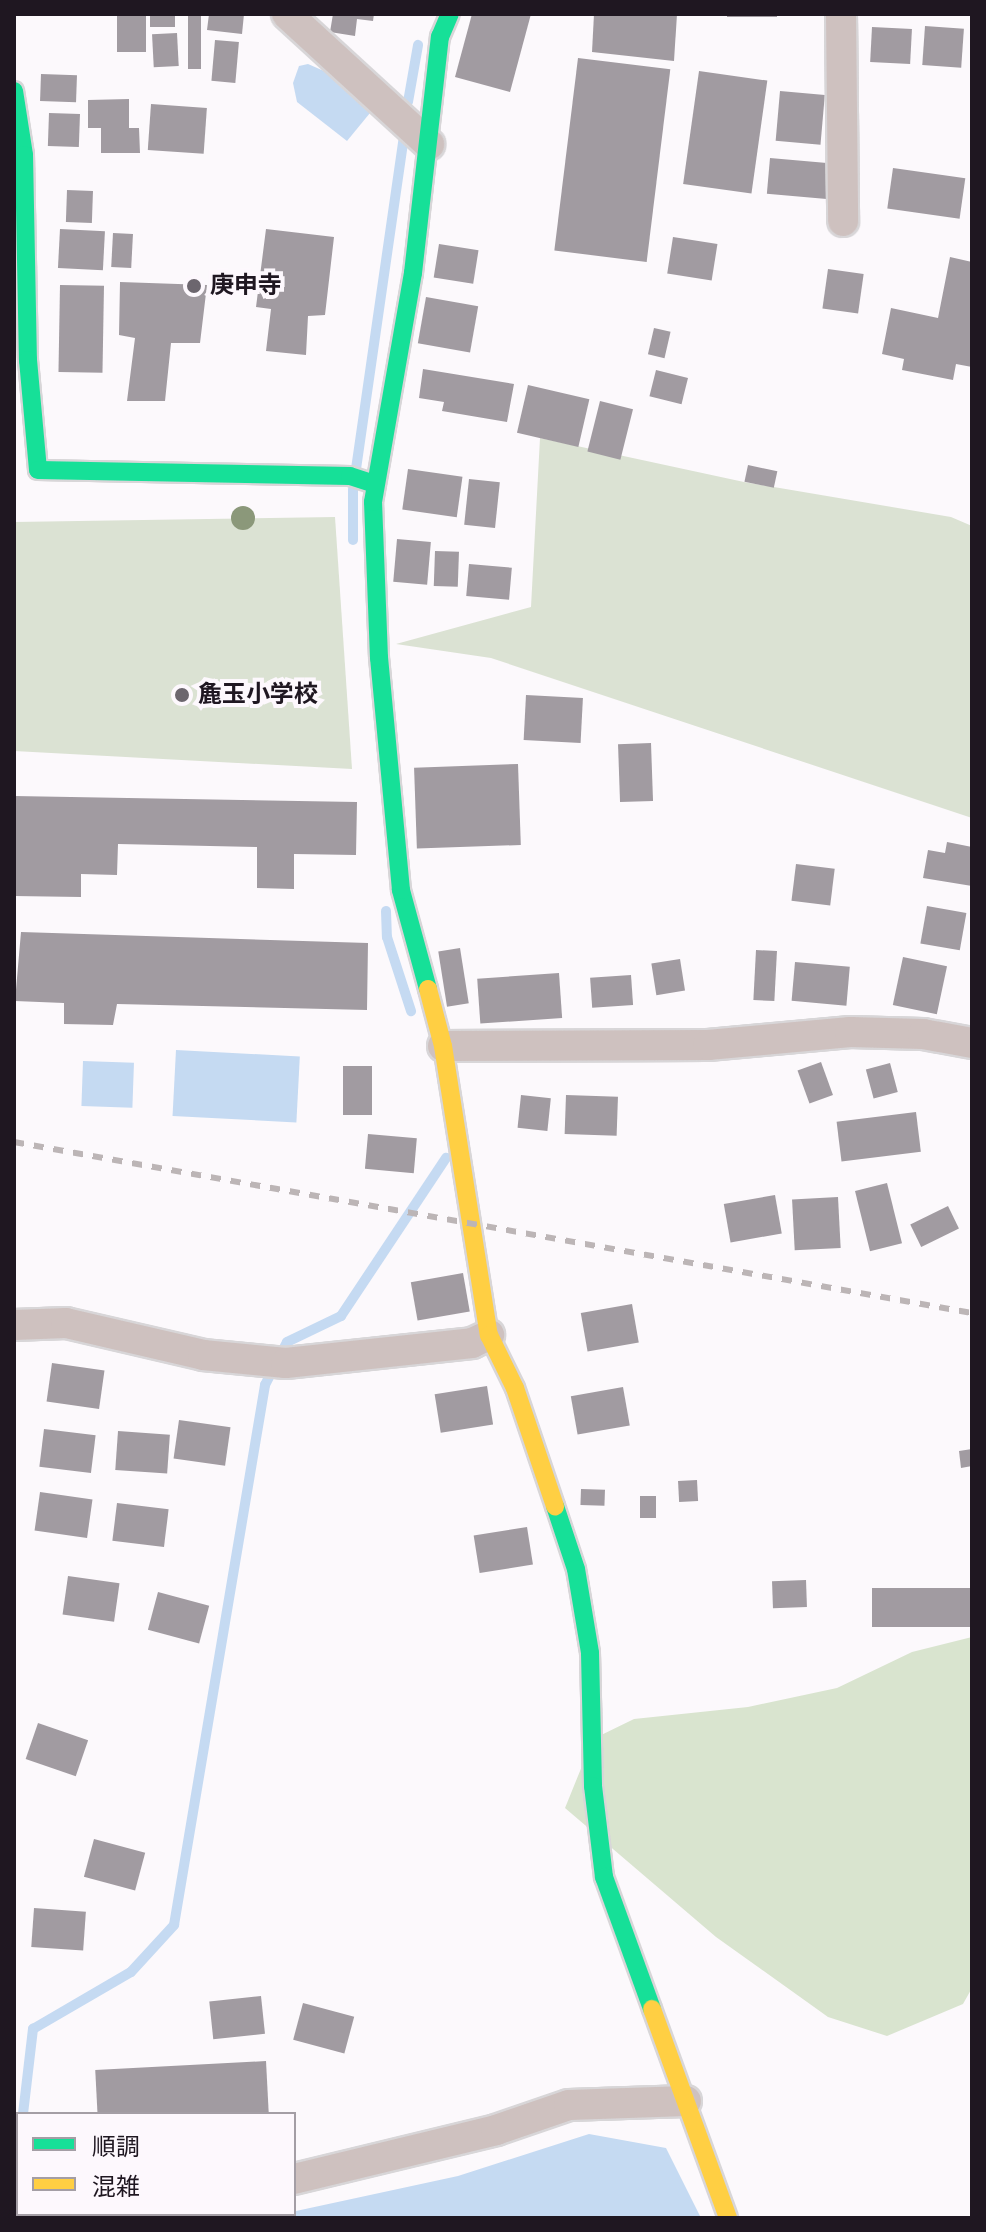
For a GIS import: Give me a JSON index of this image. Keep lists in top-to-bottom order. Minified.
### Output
{"places":["庚申寺","麁玉小学校"],"legend":["順調","混雑"]}
